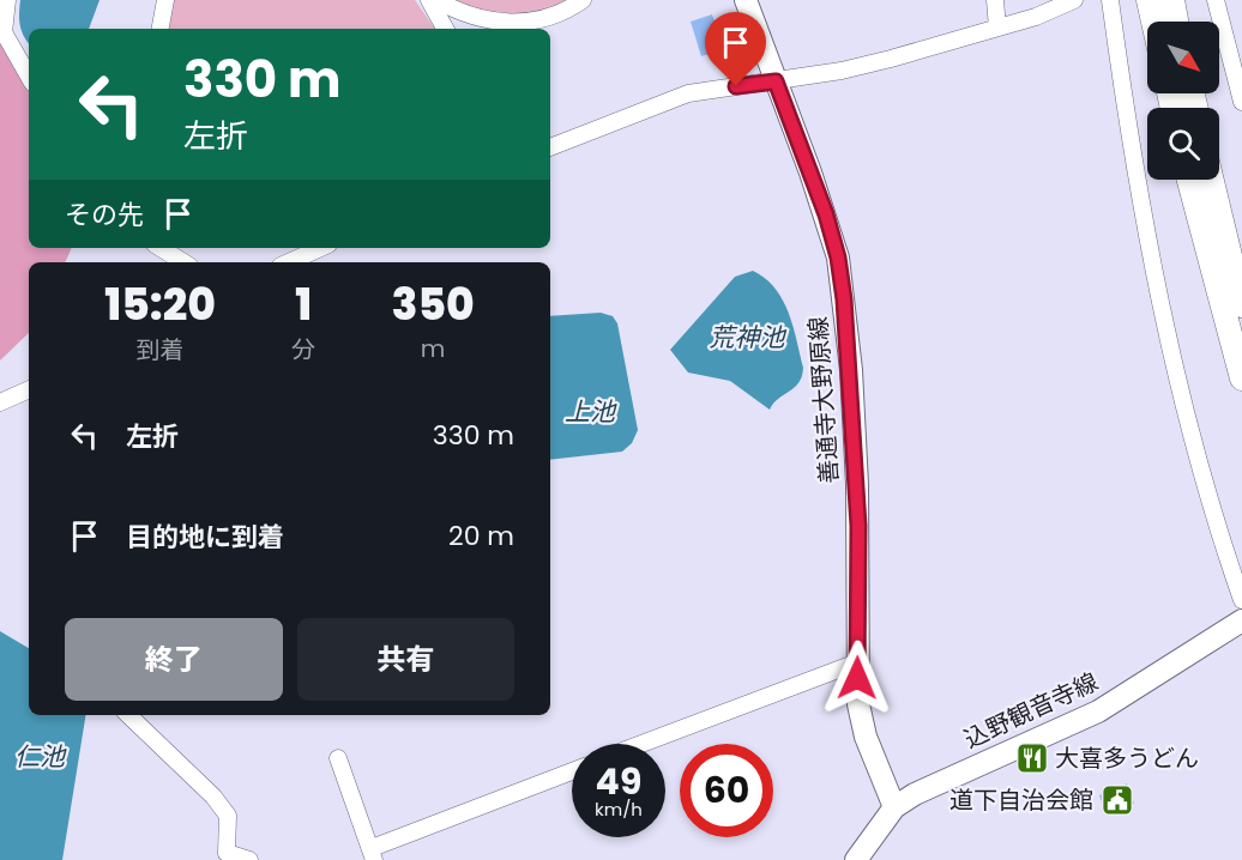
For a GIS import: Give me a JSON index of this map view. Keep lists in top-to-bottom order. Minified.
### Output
{"streets":{"main road":["善通寺大野原線","込野観音寺線"]},"crossings":[["善通寺大野原線","込野観音寺線"]],"water":["荒神池","上池","仁池"],"places":{"restaurant":["大喜多うどん"],"public building":["道下自治会館"]},"north":"bottom right","page":{"turn":["330 m","左折"],"then":"その先","eta":["15:20","到着","1","分","350","m"],"list":[{"name":"左折","value":"330 m"},{"name":"目的地に到着","value":"20 m"}],"buttons":["終了","共有"],"speed":"49 km/h","limit":"60"}}
